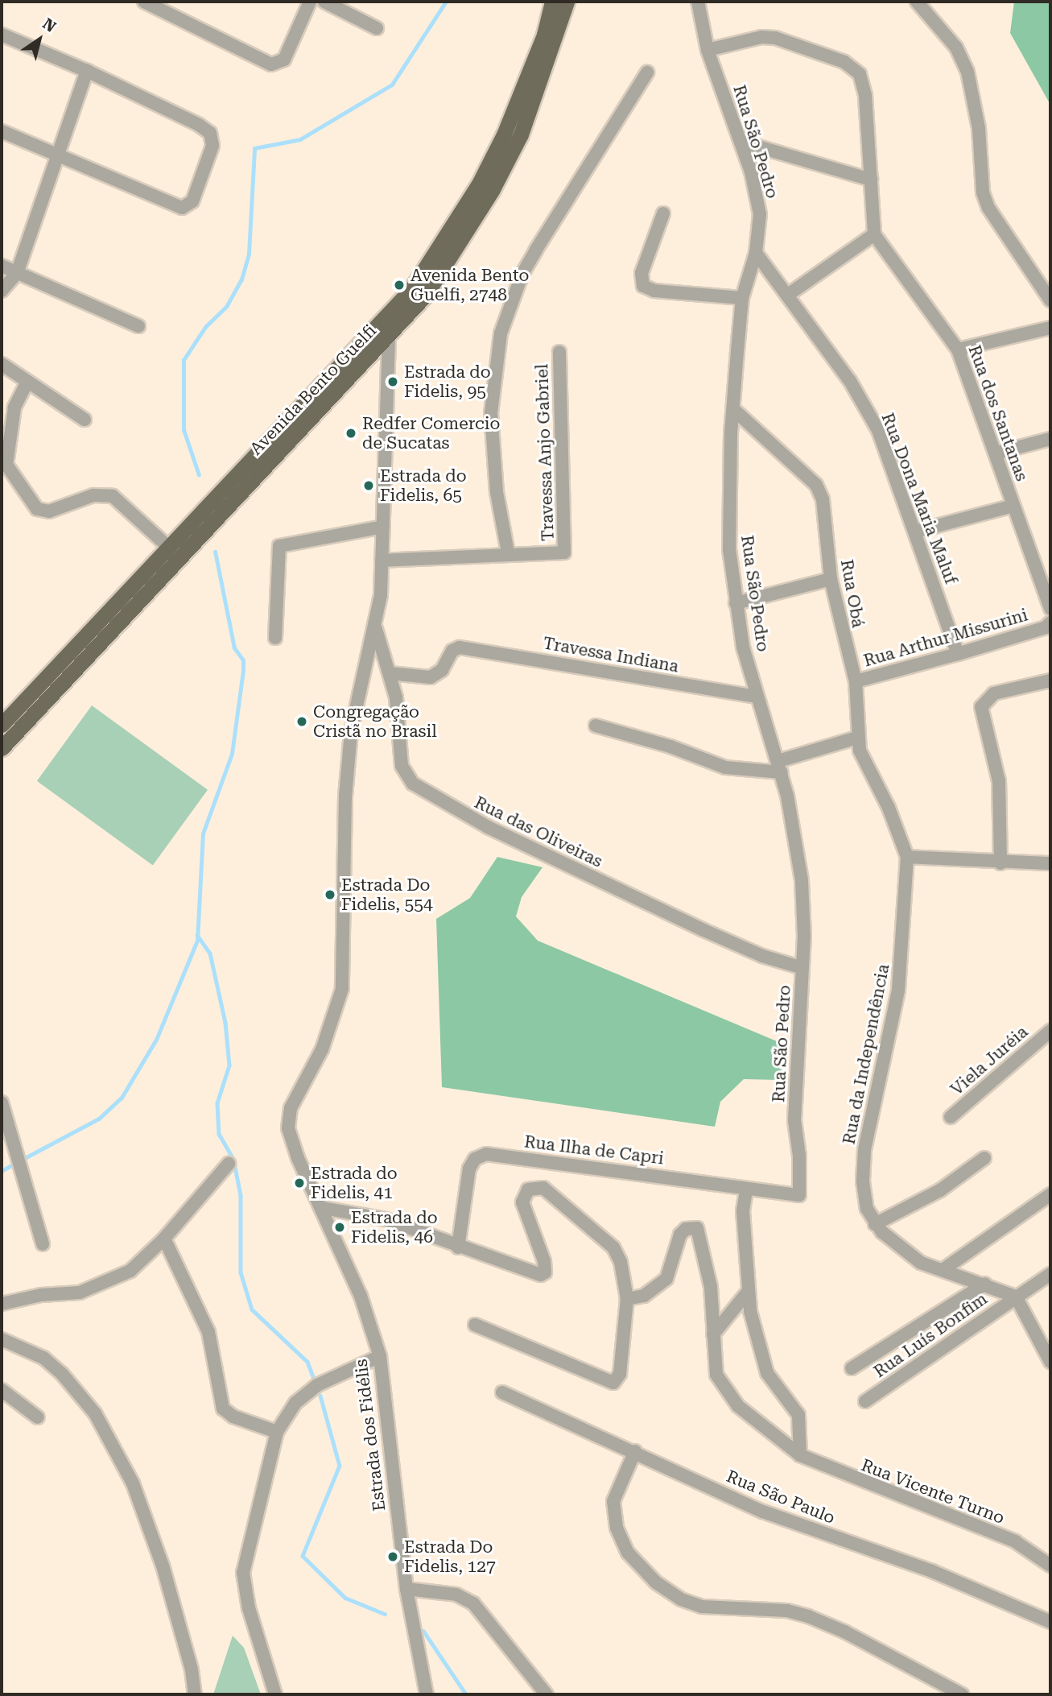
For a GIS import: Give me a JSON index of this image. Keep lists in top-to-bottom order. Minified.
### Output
{"streets":{"main road":["Avenida Bento Guelfi"],"street":["Rua São Pedro","Rua dos Santanas","Travessa Anjo Gabriel","Rua Dona Maria Maluf","Rua Obá","Rua Arthur Missurini","Travessa Indiana","Rua das Oliveiras","Rua da Independência","Viela Juréia","Rua Ilha de Capri","Rua Luís Bonfim","Estrada dos Fidélis","Rua Vicente Turno","Rua São Paulo"]},"crossings":[["Rua São Pedro","Rua Dona Maria Maluf"],["Rua São Pedro","Rua Obá"],["Rua São Pedro","Travessa Indiana"],["Rua São Pedro","Rua das Oliveiras"],["Rua São Pedro","Rua Ilha de Capri"],["Avenida Bento Guelfi","Estrada dos Fidélis"],["Rua Dona Maria Maluf","Rua Arthur Missurini"],["Rua Obá","Rua Arthur Missurini"],["Rua Obá","Rua da Independência"],["Travessa Indiana","Rua das Oliveiras"],["Rua das Oliveiras","Estrada dos Fidélis"],["Rua da Independência","Rua Luís Bonfim"]],"places":["Avenida Bento Guelfi, 2748","Estrada do Fidelis, 95","Redfer Comercio de Sucatas","Estrada do Fidelis, 65","Congregação Cristã no Brasil","Estrada Do Fidelis, 554","Estrada do Fidelis, 41","Estrada do Fidelis, 46","Estrada Do Fidelis, 127"],"north":"top right"}
